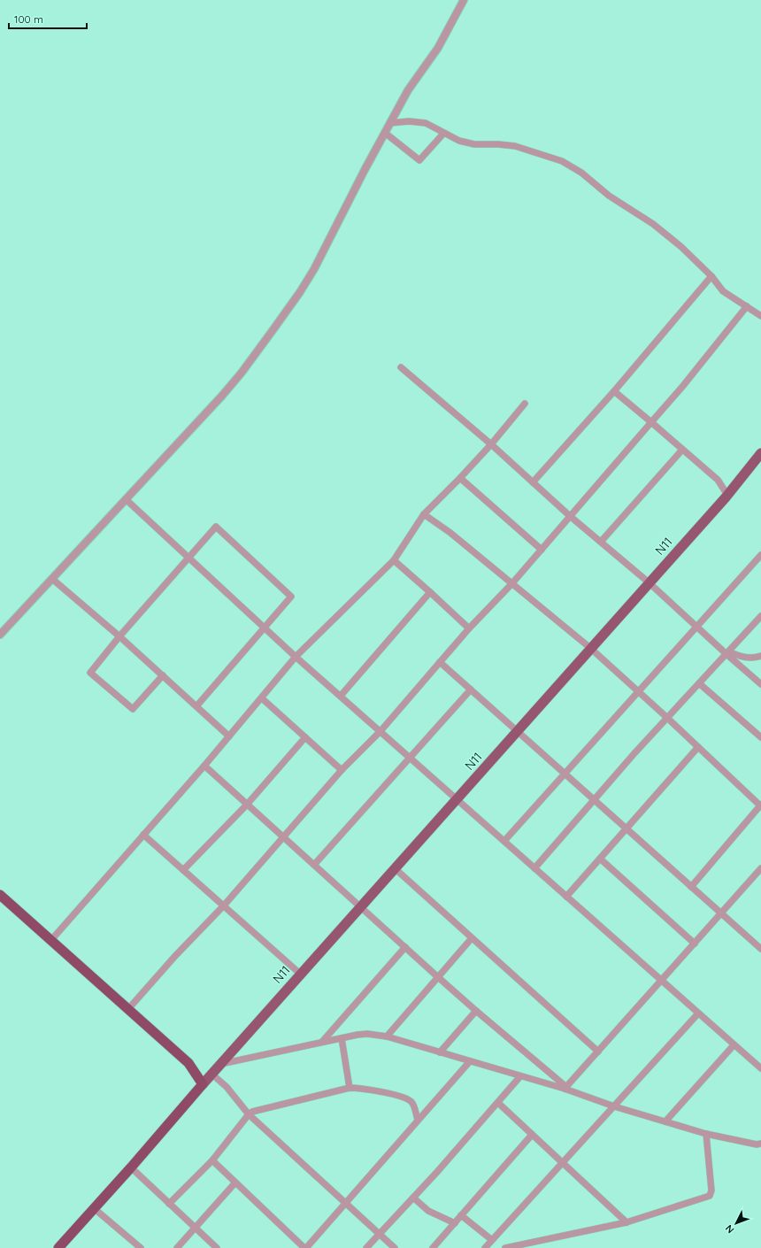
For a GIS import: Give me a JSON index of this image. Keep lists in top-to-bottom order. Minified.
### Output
{"streets":{"main road":["N11"]},"scale_bar":"100 m","north":"bottom left"}
